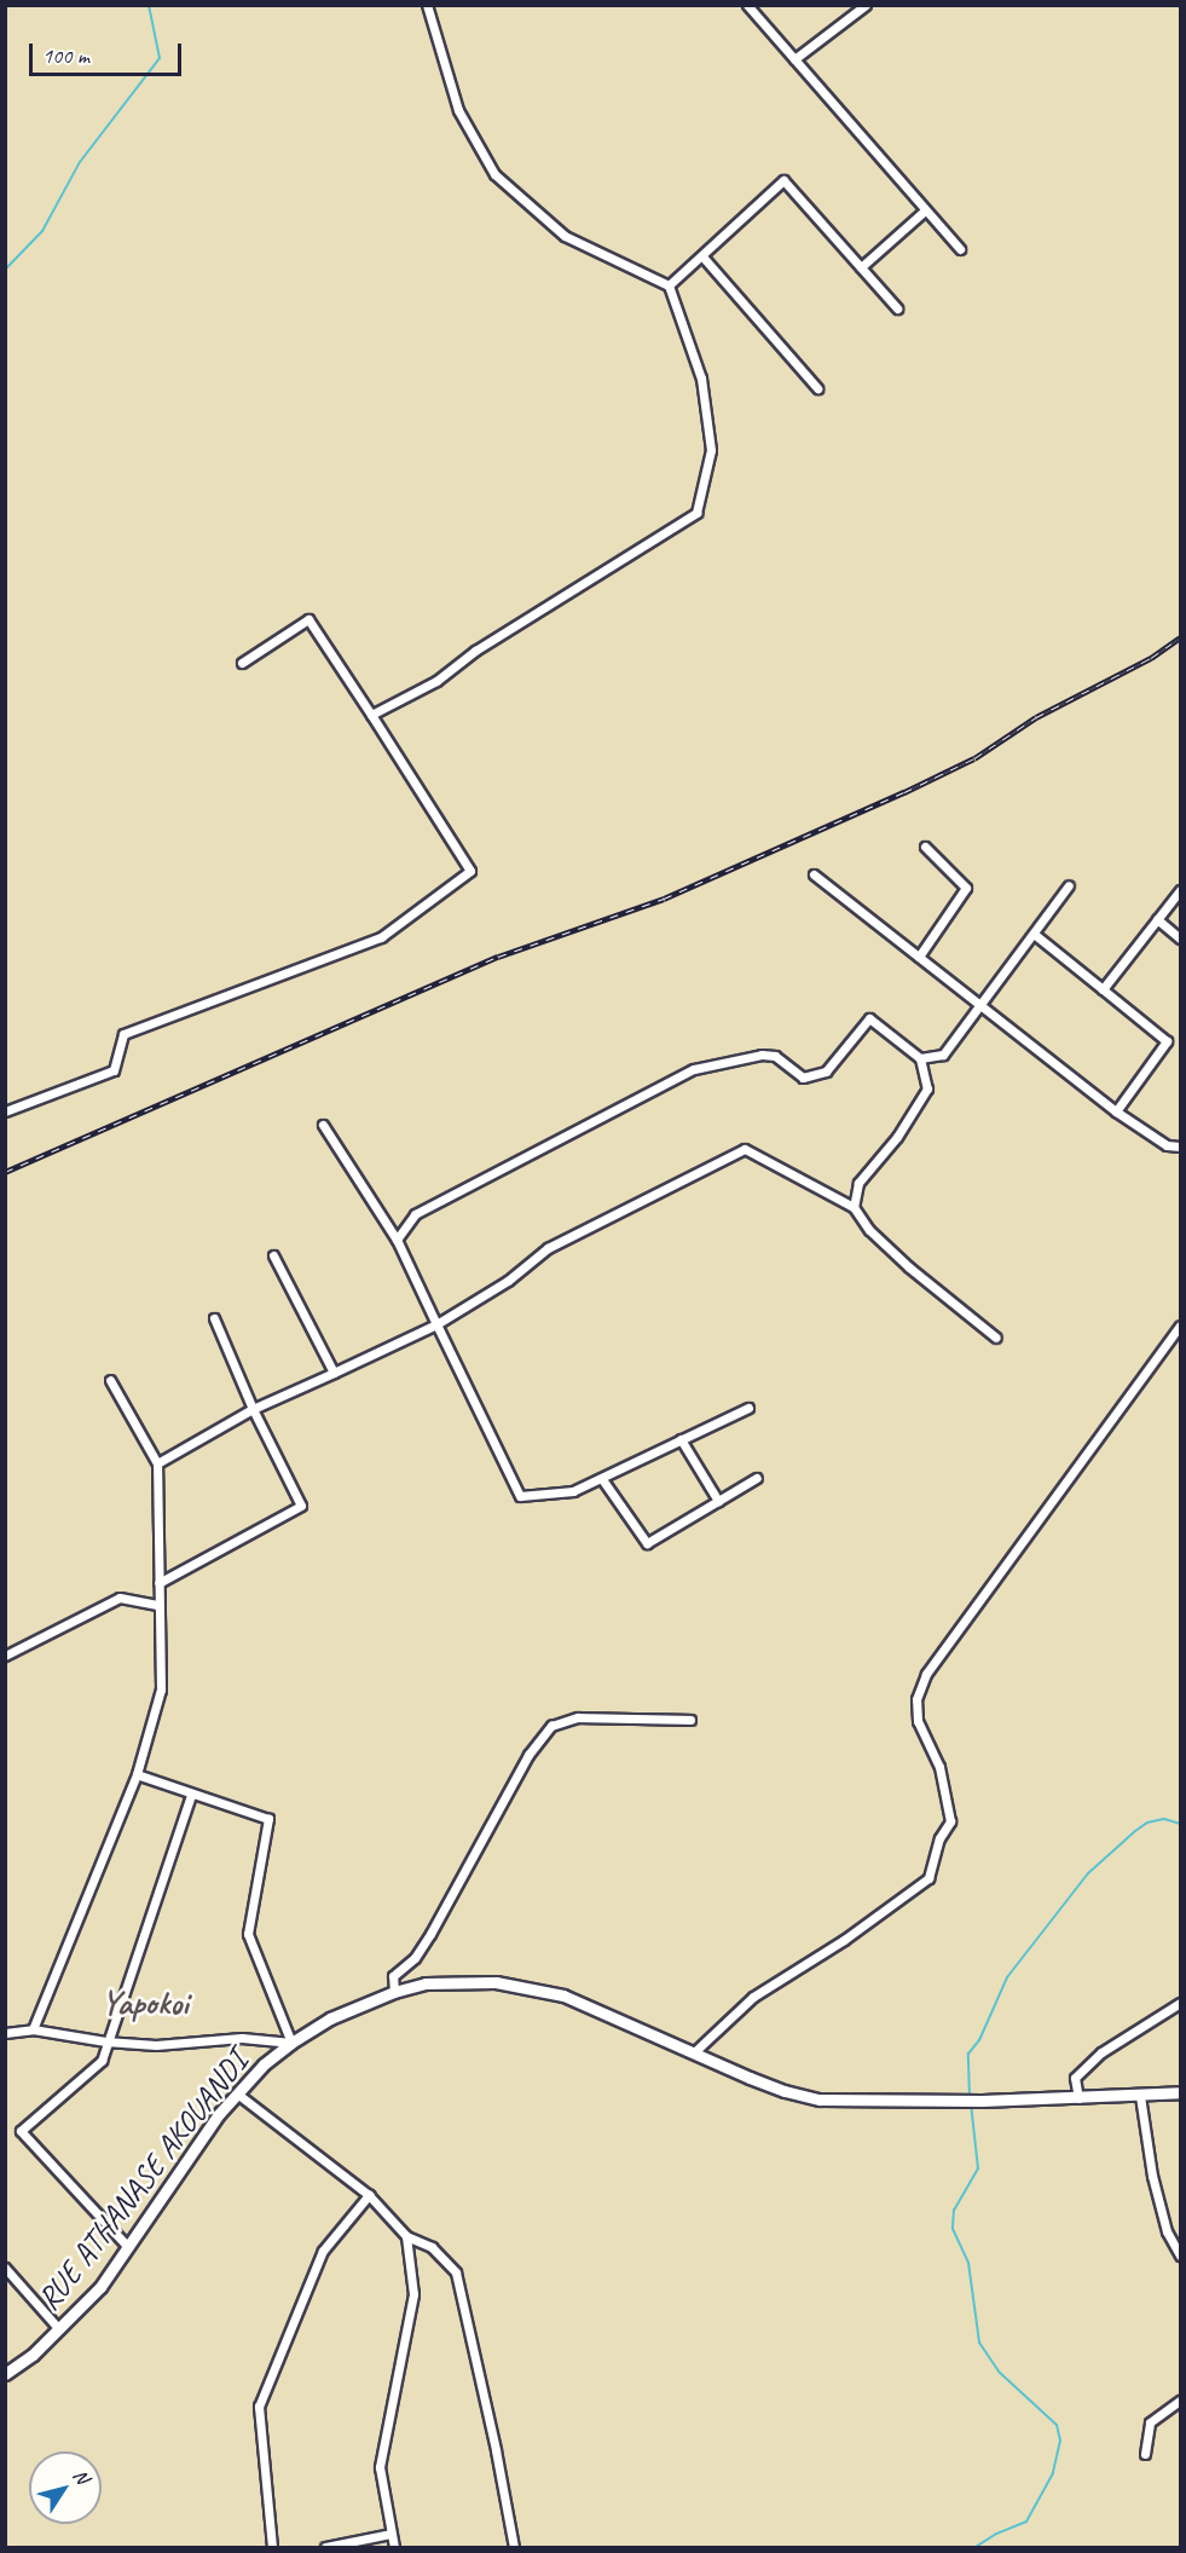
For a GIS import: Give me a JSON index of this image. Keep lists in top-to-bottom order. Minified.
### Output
{"streets":{"street":["RUE ATHANASE AKOUANDI"]},"districts":["Yapokoi"],"scale_bar":"100 m","north":"top right"}
